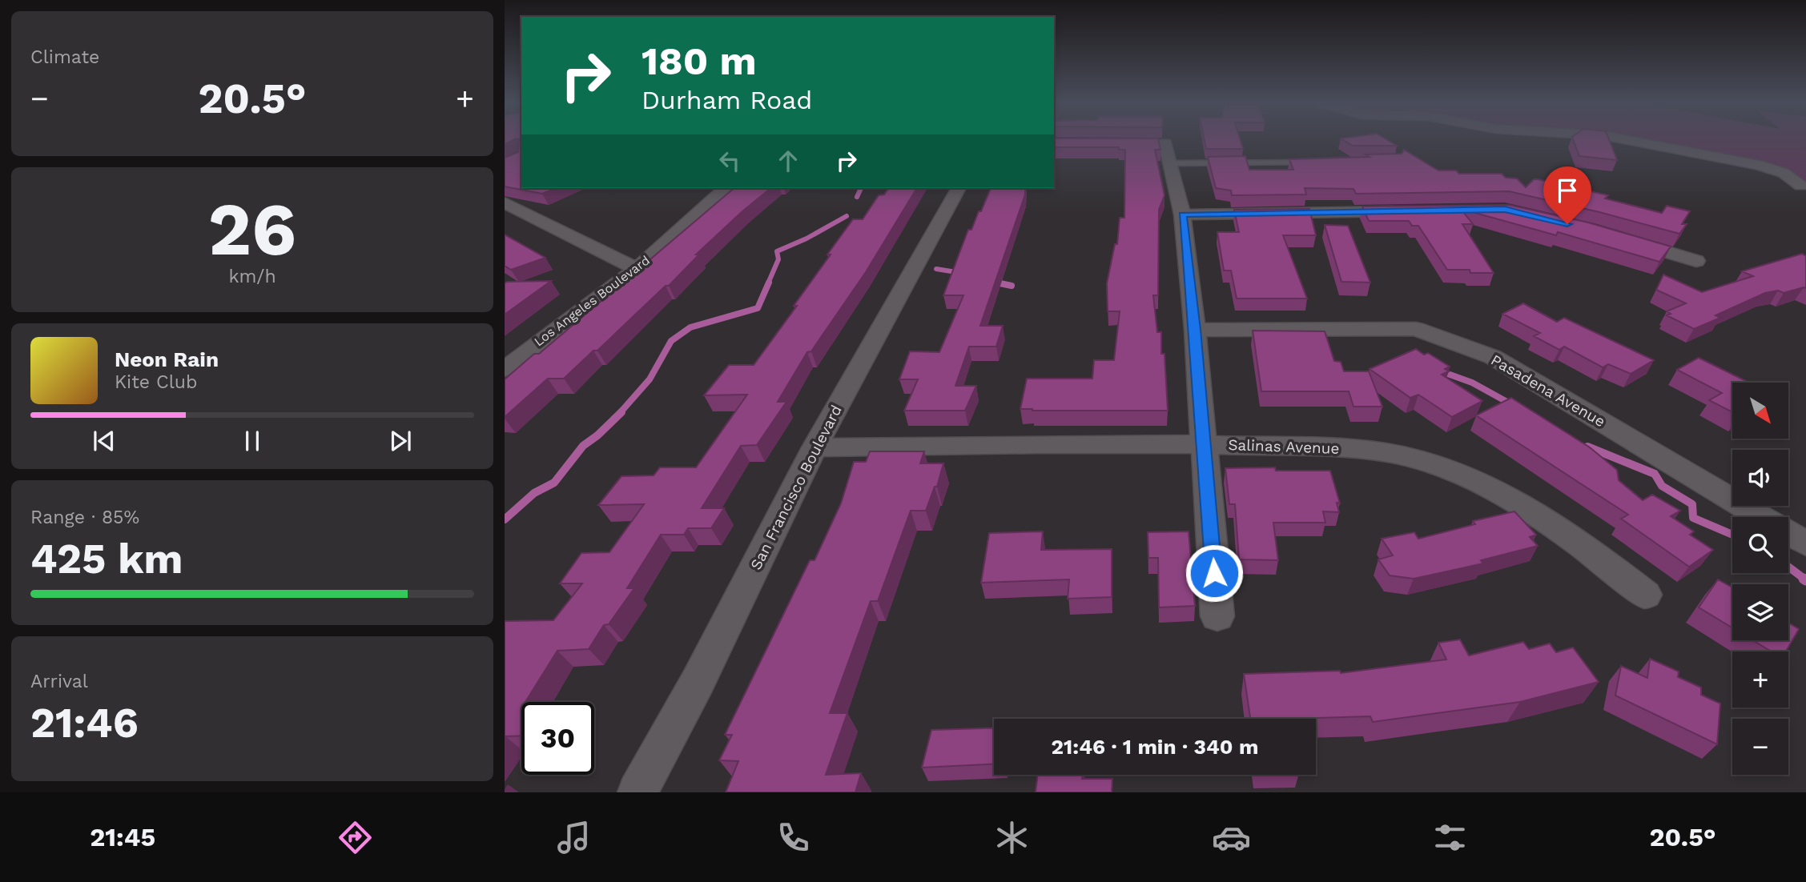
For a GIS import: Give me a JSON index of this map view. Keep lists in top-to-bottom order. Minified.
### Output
{"streets":{"street":["Los Angeles Boulevard","Pasadena Avenue","Salinas Avenue","San Francisco Boulevard"]},"crossings":[["Salinas Avenue","San Francisco Boulevard"]],"north":"bottom right","page":{"tile":["Climate",["26","km/h"],["Range · 85%","425 km"],["Arrival","21:46"]],"turn":["180 m","Durham Road"],"heat":["−","20.5°","+"],"song":["Neon Rain","Kite Club"],"map_buttons":["+","−"],"limit":"30","trip":"21:46 · 1 min · 340 m","tabs":["21:45","20.5°"]}}
